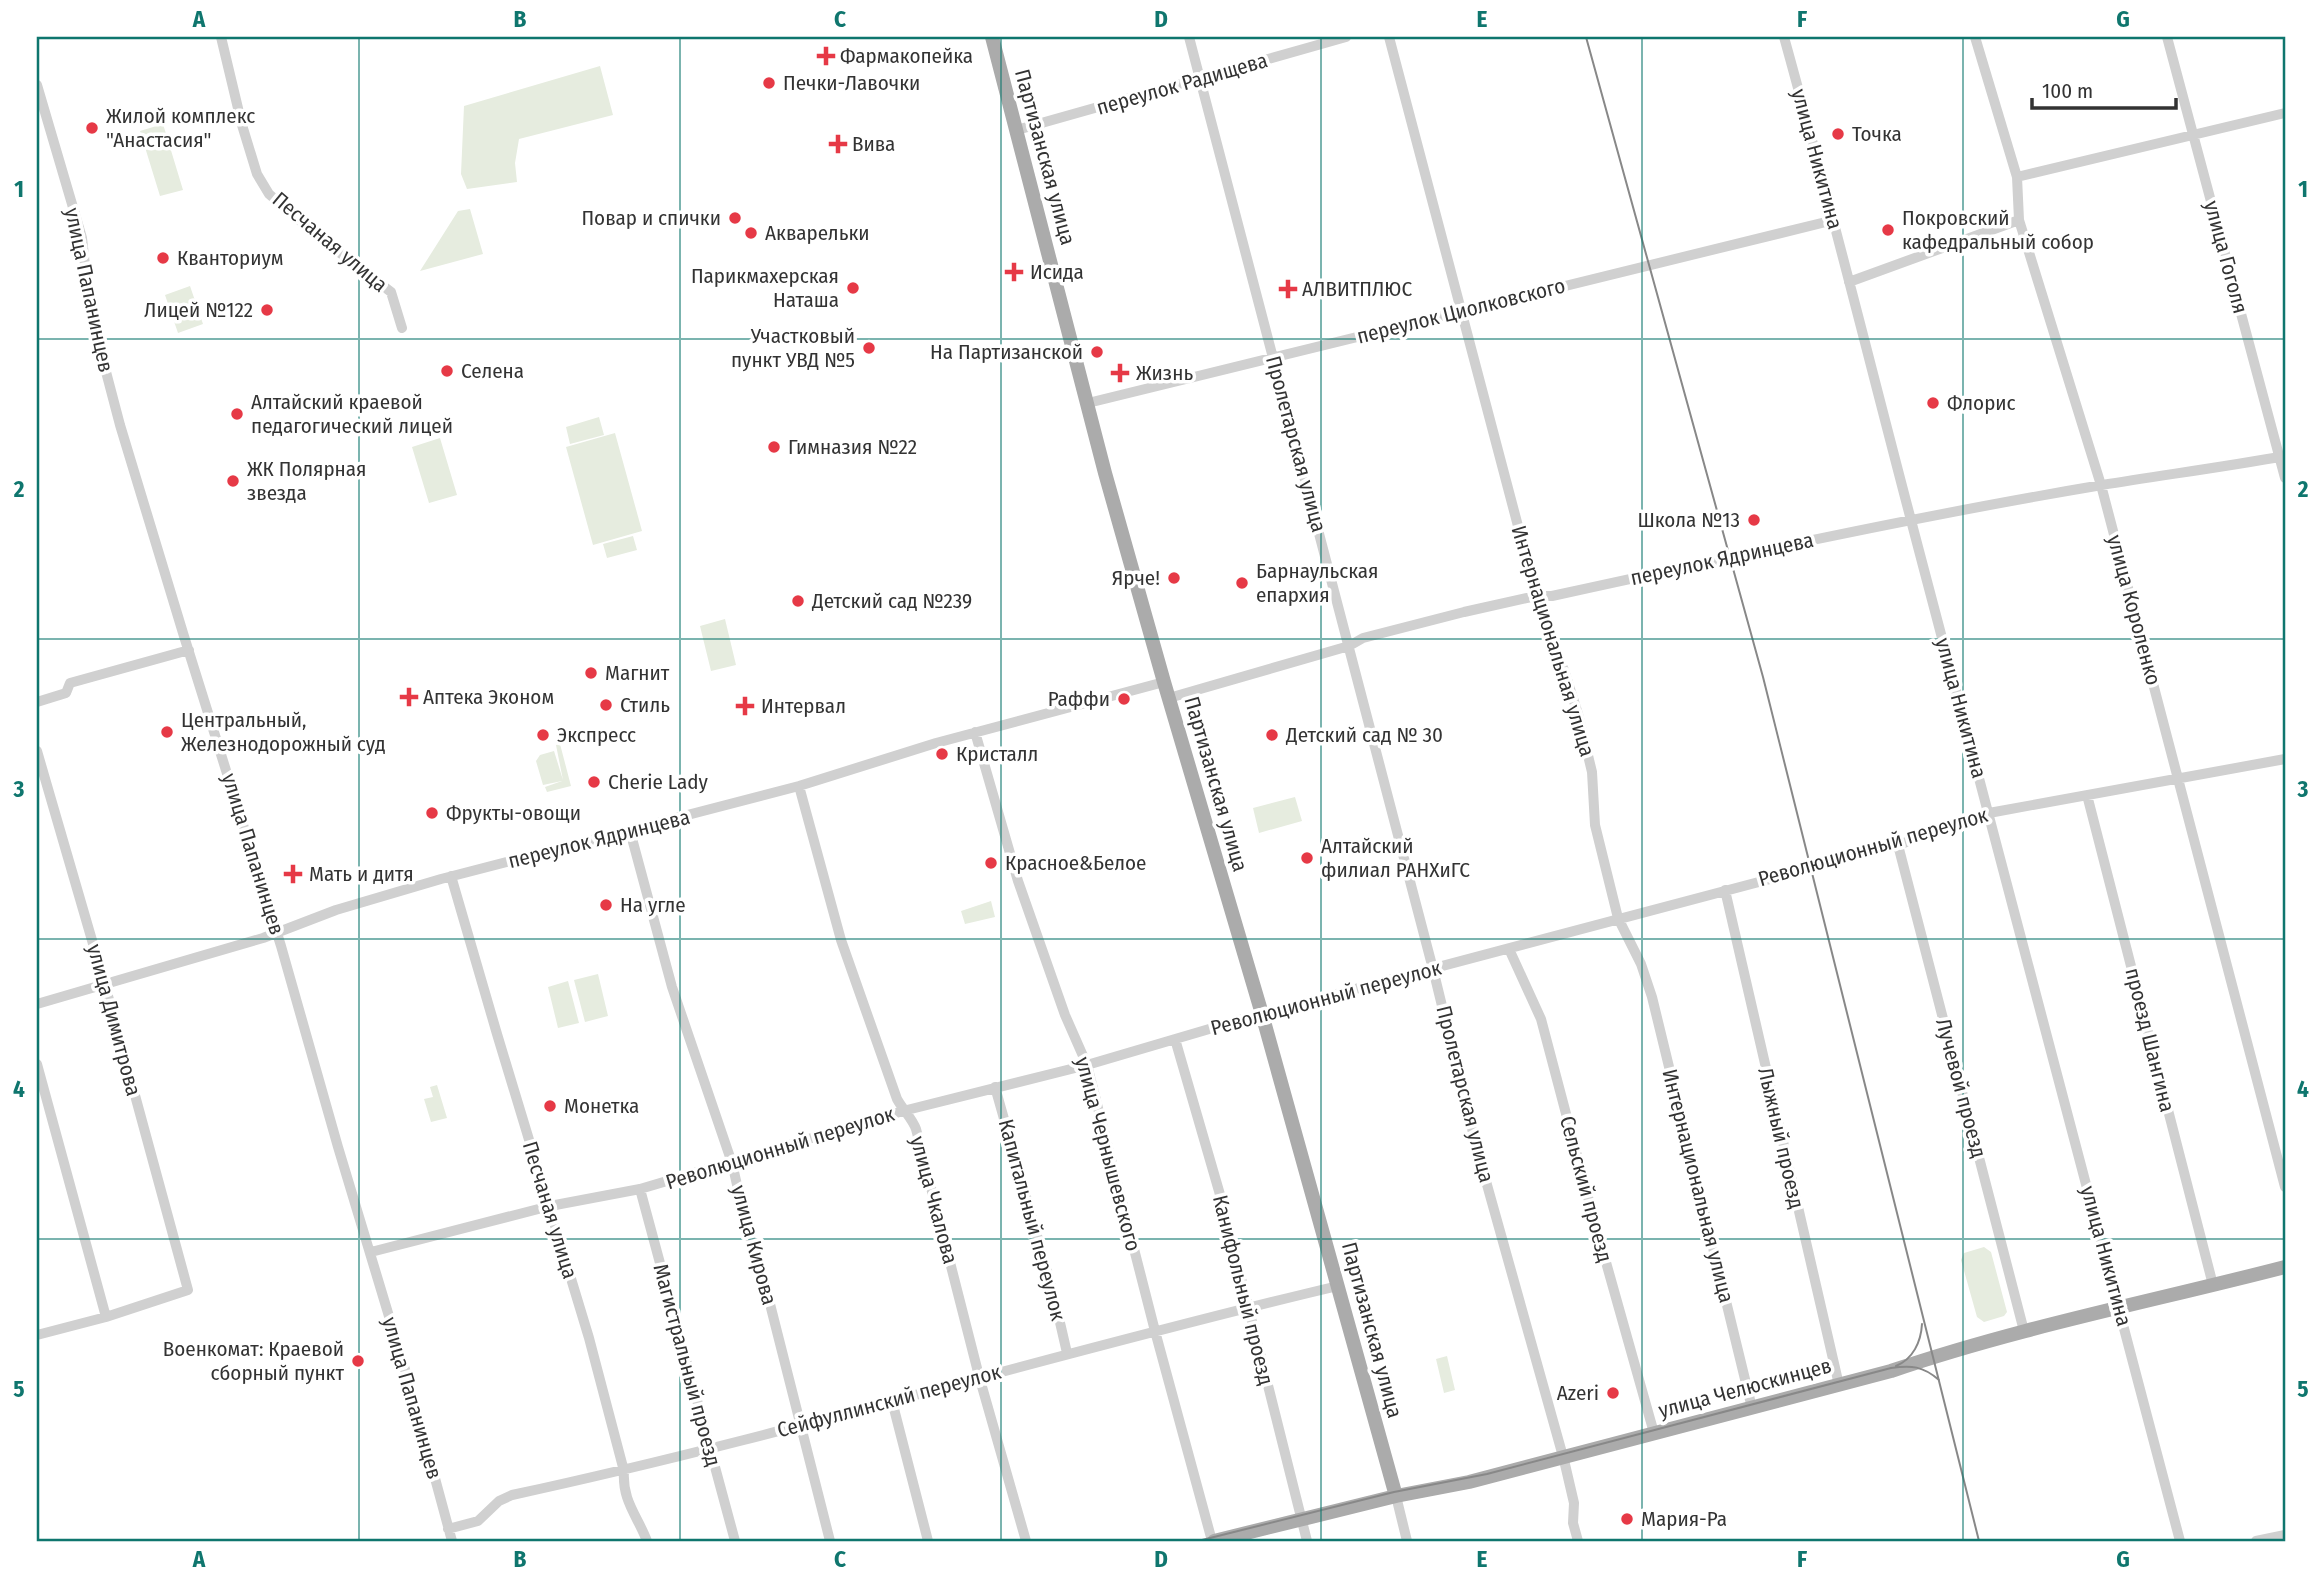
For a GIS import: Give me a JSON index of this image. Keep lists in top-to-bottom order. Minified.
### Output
{"streets":{"main road":["Партизанская улица","улица Челюскинцев"],"street":["переулок Радищева","улица Никитина","Песчаная улица","улица Гоголя","улица Папанинцев","переулок Циолковского","Пролетарская улица","переулок Ядринцева","улица Короленко","Интернациональная улица","Революционный переулок","улица Димитрова","проезд Шангина","Лучевой проезд","Лыжный проезд","улица Чернышевского","Сельский проезд","улица Чкалова","Капитальный переулок","улица Кирова","Канифольный проезд","Магистральный проезд","Сейфуллинский переулок"]},"crossings":[["переулок Радищева","Партизанская улица"],["переулок Радищева","Пролетарская улица"],["Партизанская улица","переулок Циолковского"],["Партизанская улица","переулок Ядринцева"],["Партизанская улица","Революционный переулок"],["Партизанская улица","улица Челюскинцев"],["Партизанская улица","Сейфуллинский переулок"],["улица Никитина","переулок Циолковского"],["улица Никитина","переулок Ядринцева"],["улица Никитина","Революционный переулок"],["улица Никитина","улица Челюскинцев"],["Песчаная улица","переулок Ядринцева"],["Песчаная улица","Революционный переулок"],["Песчаная улица","Сейфуллинский переулок"],["улица Гоголя","переулок Ядринцева"],["улица Папанинцев","переулок Ядринцева"],["улица Папанинцев","Революционный переулок"],["улица Папанинцев","Сейфуллинский переулок"],["переулок Циолковского","Пролетарская улица"],["переулок Циолковского","Интернациональная улица"],["Пролетарская улица","переулок Ядринцева"],["Пролетарская улица","Революционный переулок"],["Пролетарская улица","улица Челюскинцев"],["переулок Ядринцева","улица Короленко"],["переулок Ядринцева","Интернациональная улица"],["переулок Ядринцева","улица Димитрова"],["переулок Ядринцева","улица Чернышевского"],["переулок Ядринцева","улица Чкалова"],["переулок Ядринцева","улица Кирова"],["улица Короленко","Революционный переулок"],["Интернациональная улица","Революционный переулок"],["Интернациональная улица","улица Челюскинцев"],["Революционный переулок","проезд Шангина"],["Революционный переулок","Лучевой проезд"],["Революционный переулок","Лыжный проезд"],["Революционный переулок","улица Чернышевского"],["Революционный переулок","Сельский проезд"],["Революционный переулок","улица Чкалова"],["Революционный переулок","Капитальный переулок"],["Революционный переулок","улица Кирова"],["Революционный переулок","Канифольный проезд"],["Революционный переулок","Магистральный проезд"],["проезд Шангина","улица Челюскинцев"],["Лучевой проезд","улица Челюскинцев"],["Лыжный проезд","улица Челюскинцев"],["улица Чернышевского","улица Челюскинцев"],["улица Чернышевского","Сейфуллинский переулок"],["Сельский проезд","улица Челюскинцев"],["улица Чкалова","Сейфуллинский переулок"],["Капитальный переулок","Сейфуллинский переулок"],["улица Кирова","Сейфуллинский переулок"],["Канифольный проезд","улица Челюскинцев"],["Канифольный проезд","Сейфуллинский переулок"],["Магистральный проезд","Сейфуллинский переулок"]],"places":{"health":["Фармакопейка","Вива","Исида","АЛВИТПЛЮС","Жизнь","Аптека Эконом","Интервал","Мать и дитя"],"other":["Печки-Лавочки","Жилой комплекс \"Анастасия\"","Точка","Повар и спички","Покровский кафедральный собор","Акварельки","Кванториум","Парикмахерская Наташа","Лицей №122","Участковый пункт УВД №5","На Партизанской","Селена","Флорис","Алтайский краевой педагогический лицей","Гимназия №22","ЖК Полярная звезда","Школа №13","Ярче!","Барнаульская епархия","Детский сад №239","Магнит","Раффи","Стиль","Центральный, Железнодорожный суд","Экспресс","Детский сад № 30","Кристалл","Cherie Lady","Фрукты-овощи","Алтайский филиал РАНХиГС","Красное&Белое","На угле","Монетка","Военкомат: Краевой сборный пункт","Azeri","Мария-Ра"]},"scale_bar":"100 m","grid":{"columns":["A","B","C","D","E","F","G"],"rows":["1","2","3","4","5"]}}
